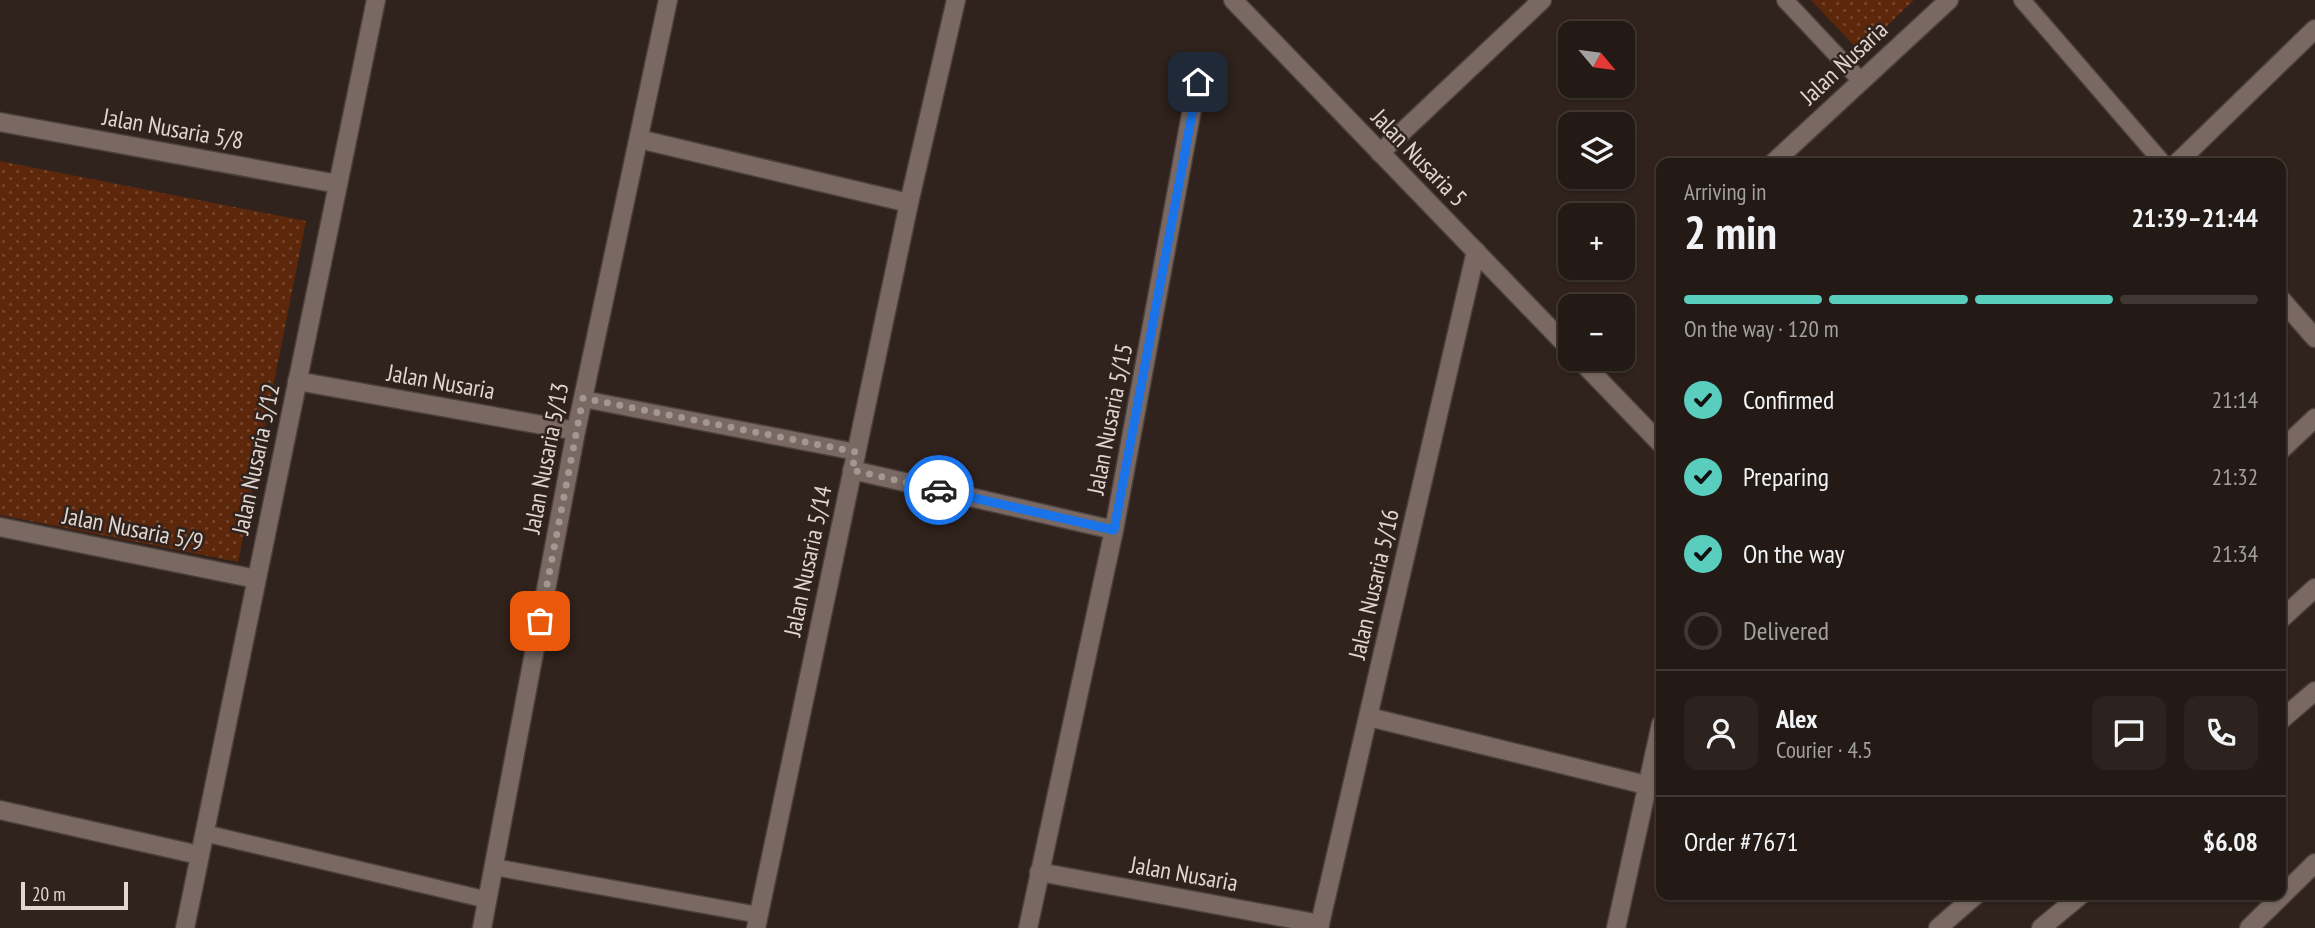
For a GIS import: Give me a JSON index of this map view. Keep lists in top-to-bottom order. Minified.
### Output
{"streets":{"street":["Jalan Nusaria","Jalan Nusaria 5/8","Jalan Nusaria 5","Jalan Nusaria 5/15","Jalan Nusaria 5/13","Jalan Nusaria 5/12","Jalan Nusaria 5/9","Jalan Nusaria 5/14","Jalan Nusaria 5/16"]},"crossings":[["Jalan Nusaria","Jalan Nusaria 5/15"],["Jalan Nusaria","Jalan Nusaria 5/13"],["Jalan Nusaria","Jalan Nusaria 5/12"],["Jalan Nusaria","Jalan Nusaria 5/16"],["Jalan Nusaria 5/8","Jalan Nusaria 5/12"],["Jalan Nusaria 5","Jalan Nusaria 5/16"],["Jalan Nusaria 5/12","Jalan Nusaria 5/9"]],"scale_bar":"20 m","north":"bottom right","page":{"map_buttons":["+","−"],"heading":["2 min","Arriving in","21:39–21:44"],"panel":["Alex","Courier · 4.5","Order #7671","$6.08"],"bar":"On the way · 120 m","list":[["Confirmed","21:14"],["Preparing","21:32"],["On the way","21:34"],"Delivered"],"scale":"20 m"}}
